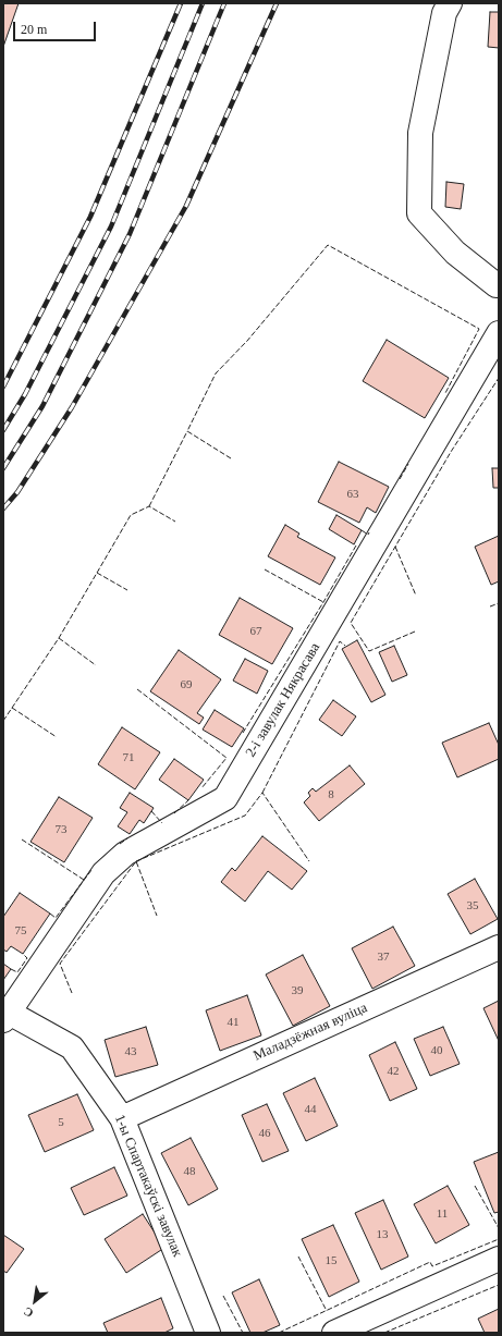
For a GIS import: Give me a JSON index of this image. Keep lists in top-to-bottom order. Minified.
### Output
{"streets":{"street":["2-і завулак Някрасава","Маладзёжная вуліца","1-ы Спартакаўскі завулак"]},"crossings":[["2-і завулак Някрасава","1-ы Спартакаўскі завулак"],["Маладзёжная вуліца","1-ы Спартакаўскі завулак"]],"house_numbers":["63","67","69","71","8","73","35","75","37","39","41","40","43","42","44","5","46","48","11","13","15"],"scale_bar":"20 m","north":"bottom left"}
